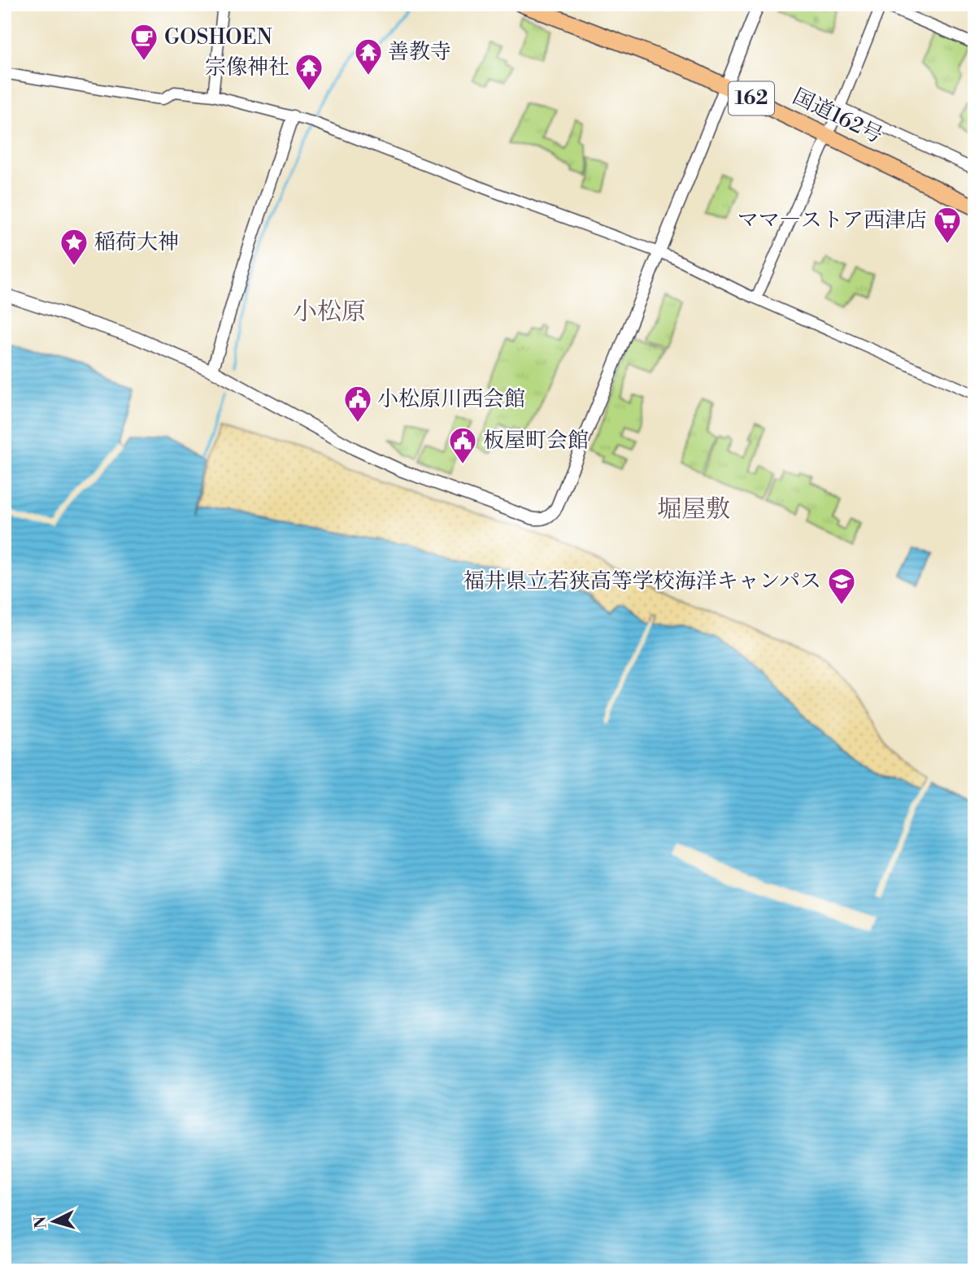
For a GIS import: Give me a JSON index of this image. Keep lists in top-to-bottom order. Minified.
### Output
{"streets":{"highway":["162","国道162号"]},"districts":["小松原","堀屋敷"],"places":{"cafe":["GOSHOEN"],"temple":["善教寺","宗像神社"],"supermarket":["ママ―ストア西津店"],"place":["稲荷大神"],"public building":["小松原川西会館","板屋町会館"],"school or university":["福井県立若狭高等学校海洋キャンパス"]},"north":"left"}
